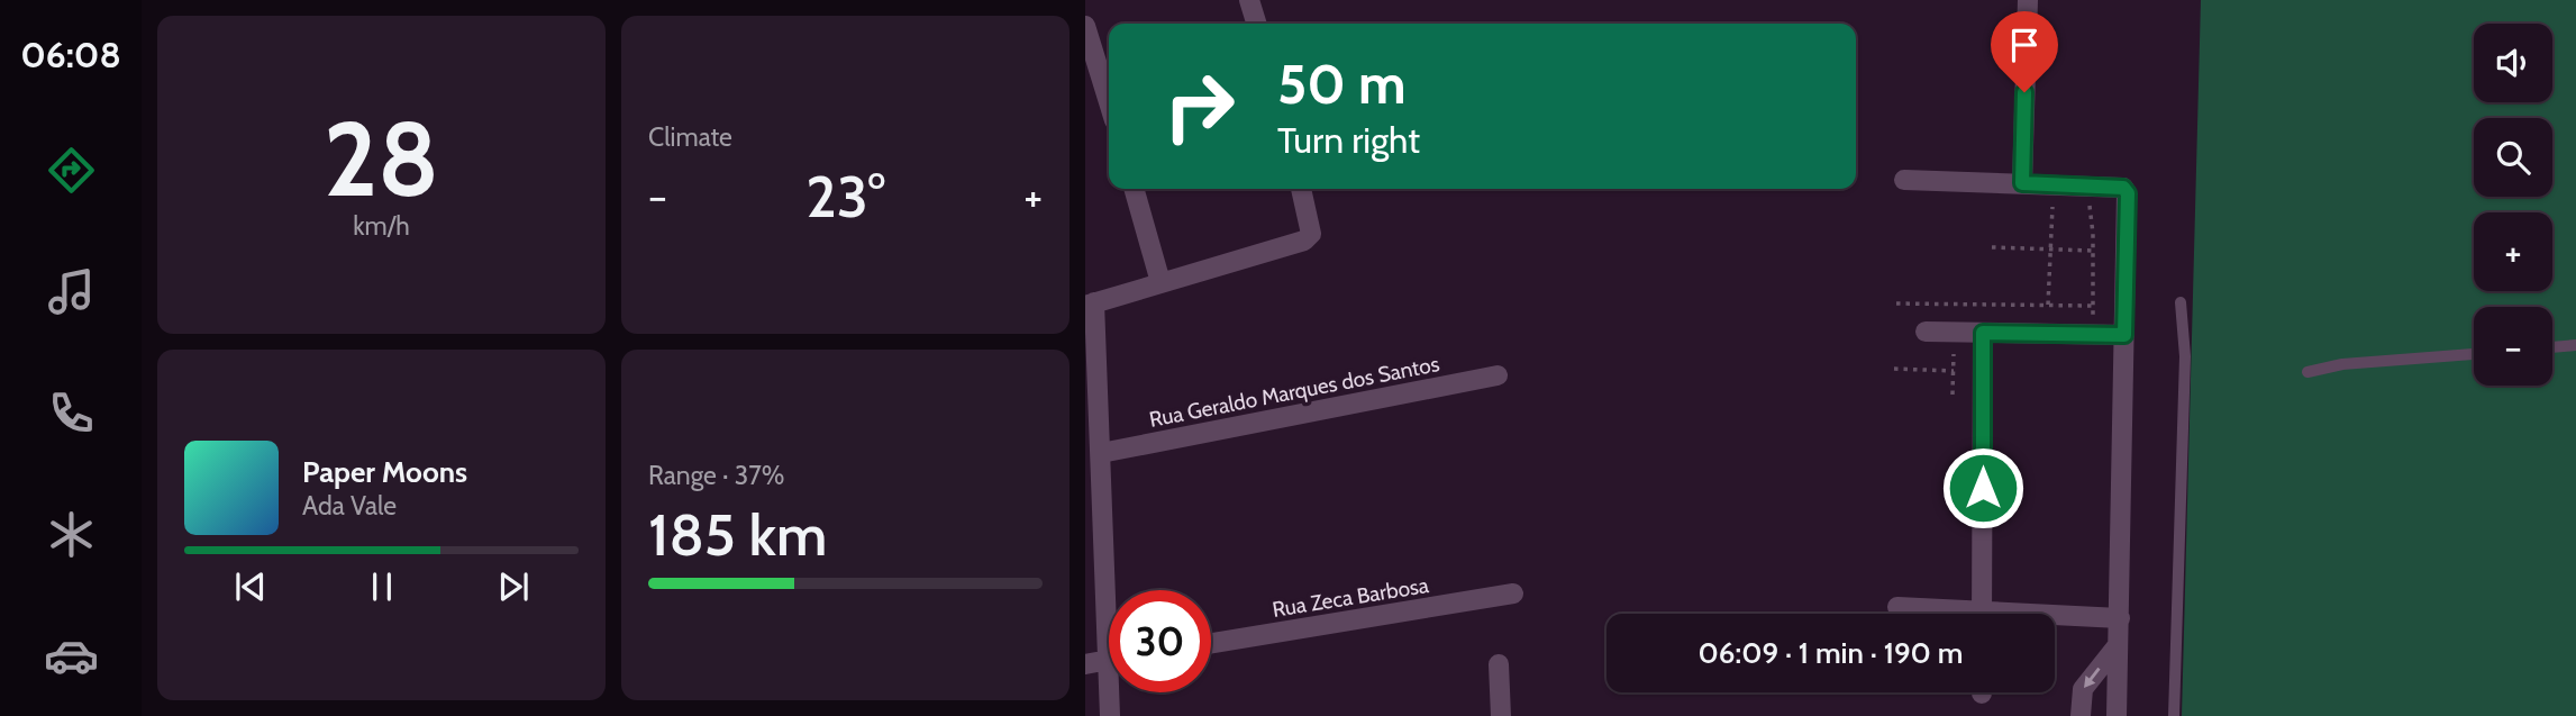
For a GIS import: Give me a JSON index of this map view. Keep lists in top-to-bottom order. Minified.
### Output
{"streets":{"street":["Rua Geraldo Marques dos Santos","Rua Zeca Barbosa"]},"page":{"tabs":"06:08","tile":[["28","km/h"],"Climate",["Range · 37%","185 km"]],"map_buttons":["+","−"],"turn":["50 m","Turn right"],"heat":["−","23°","+"],"song":["Paper Moons","Ada Vale"],"limit":"30","trip":"06:09 · 1 min · 190 m"}}
